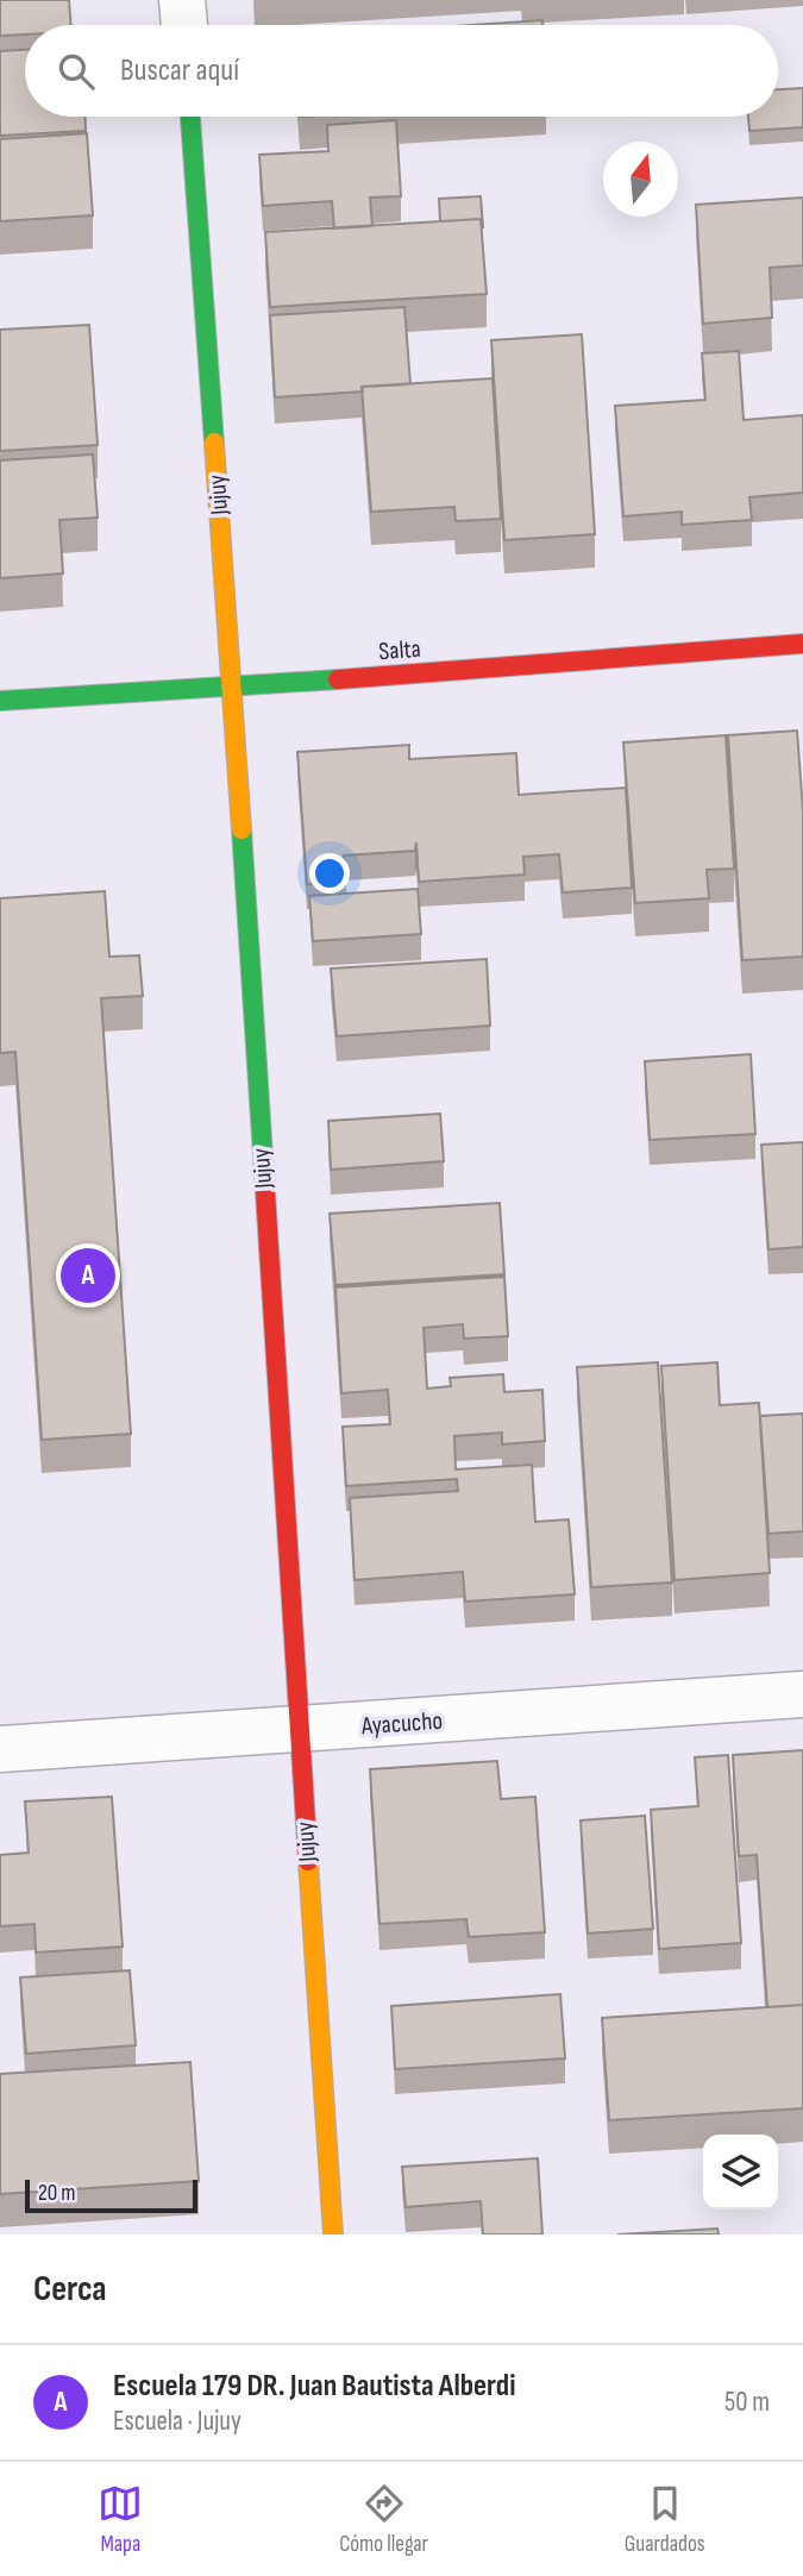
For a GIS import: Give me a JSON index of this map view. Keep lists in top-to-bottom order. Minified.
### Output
{"streets":{"street":["Jujuy","Salta","Ayacucho"]},"crossings":[["Jujuy","Salta"],["Jujuy","Ayacucho"]],"scale_bar":"20 m","north":"top","page":{"search":"Buscar aquí","pins":"A","scale":"20 m","heading":"Cerca","list":[{"mark":"A","name":"Escuela 179 DR. Juan Bautista Alberdi","note":"Escuela · Jujuy","value":"50 m"}],"nav":["Mapa","Cómo llegar","Guardados"]}}
